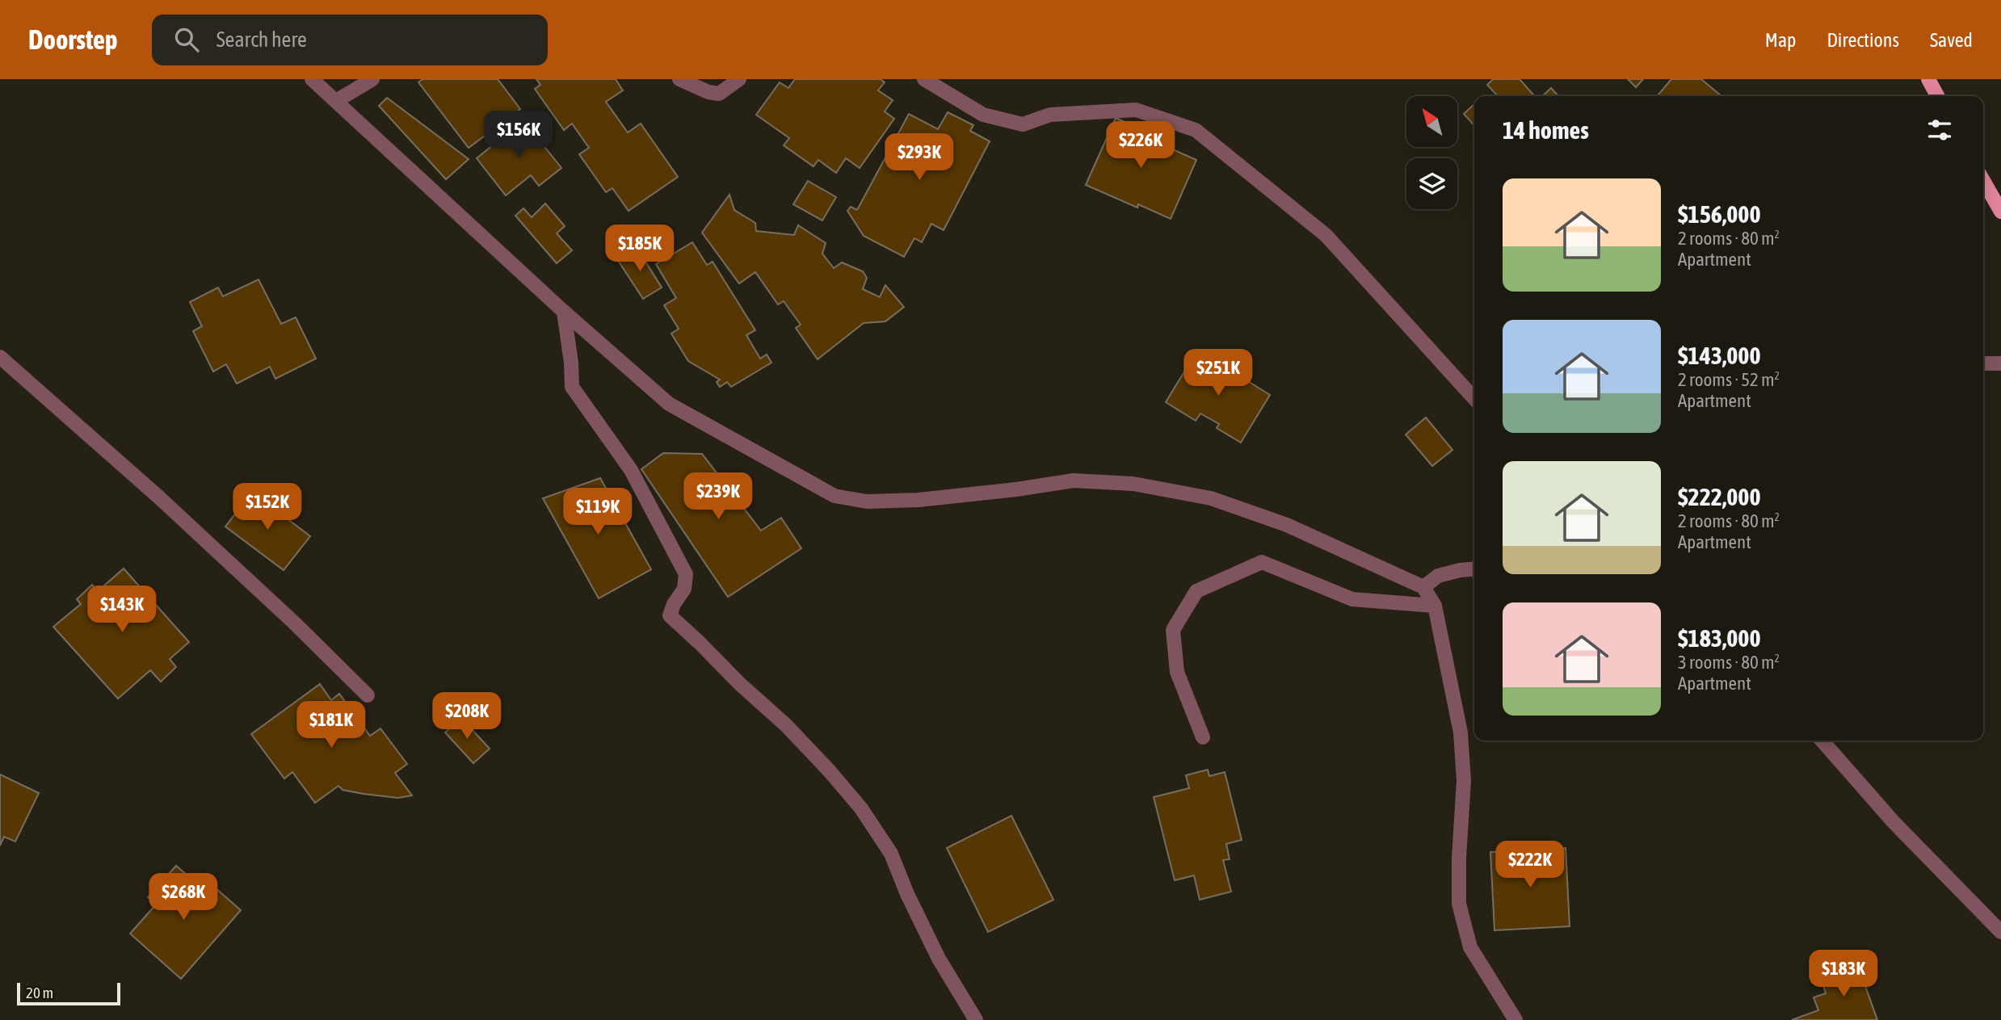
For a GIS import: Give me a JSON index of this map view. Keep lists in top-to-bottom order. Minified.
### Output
{"scale_bar":"20 m","north":"top left","page":{"header":"Doorstep","search":"Search here","nav":["Map","Directions","Saved"],"heading":"14 homes","price":["$156K","$226K","$293K","$185K","$251K","$239K","$152K","$119K","$143K","$208K","$181K","$222K","$268K","$183K"],"list":[{"name":"$156,000","note":"2 rooms · 80 m² · Apartment"},{"name":"$143,000","note":"2 rooms · 52 m² · Apartment"},{"name":"$222,000","note":"2 rooms · 80 m² · Apartment"},{"name":"$183,000","note":"3 rooms · 80 m² · Apartment"}],"scale":"20 m"}}
